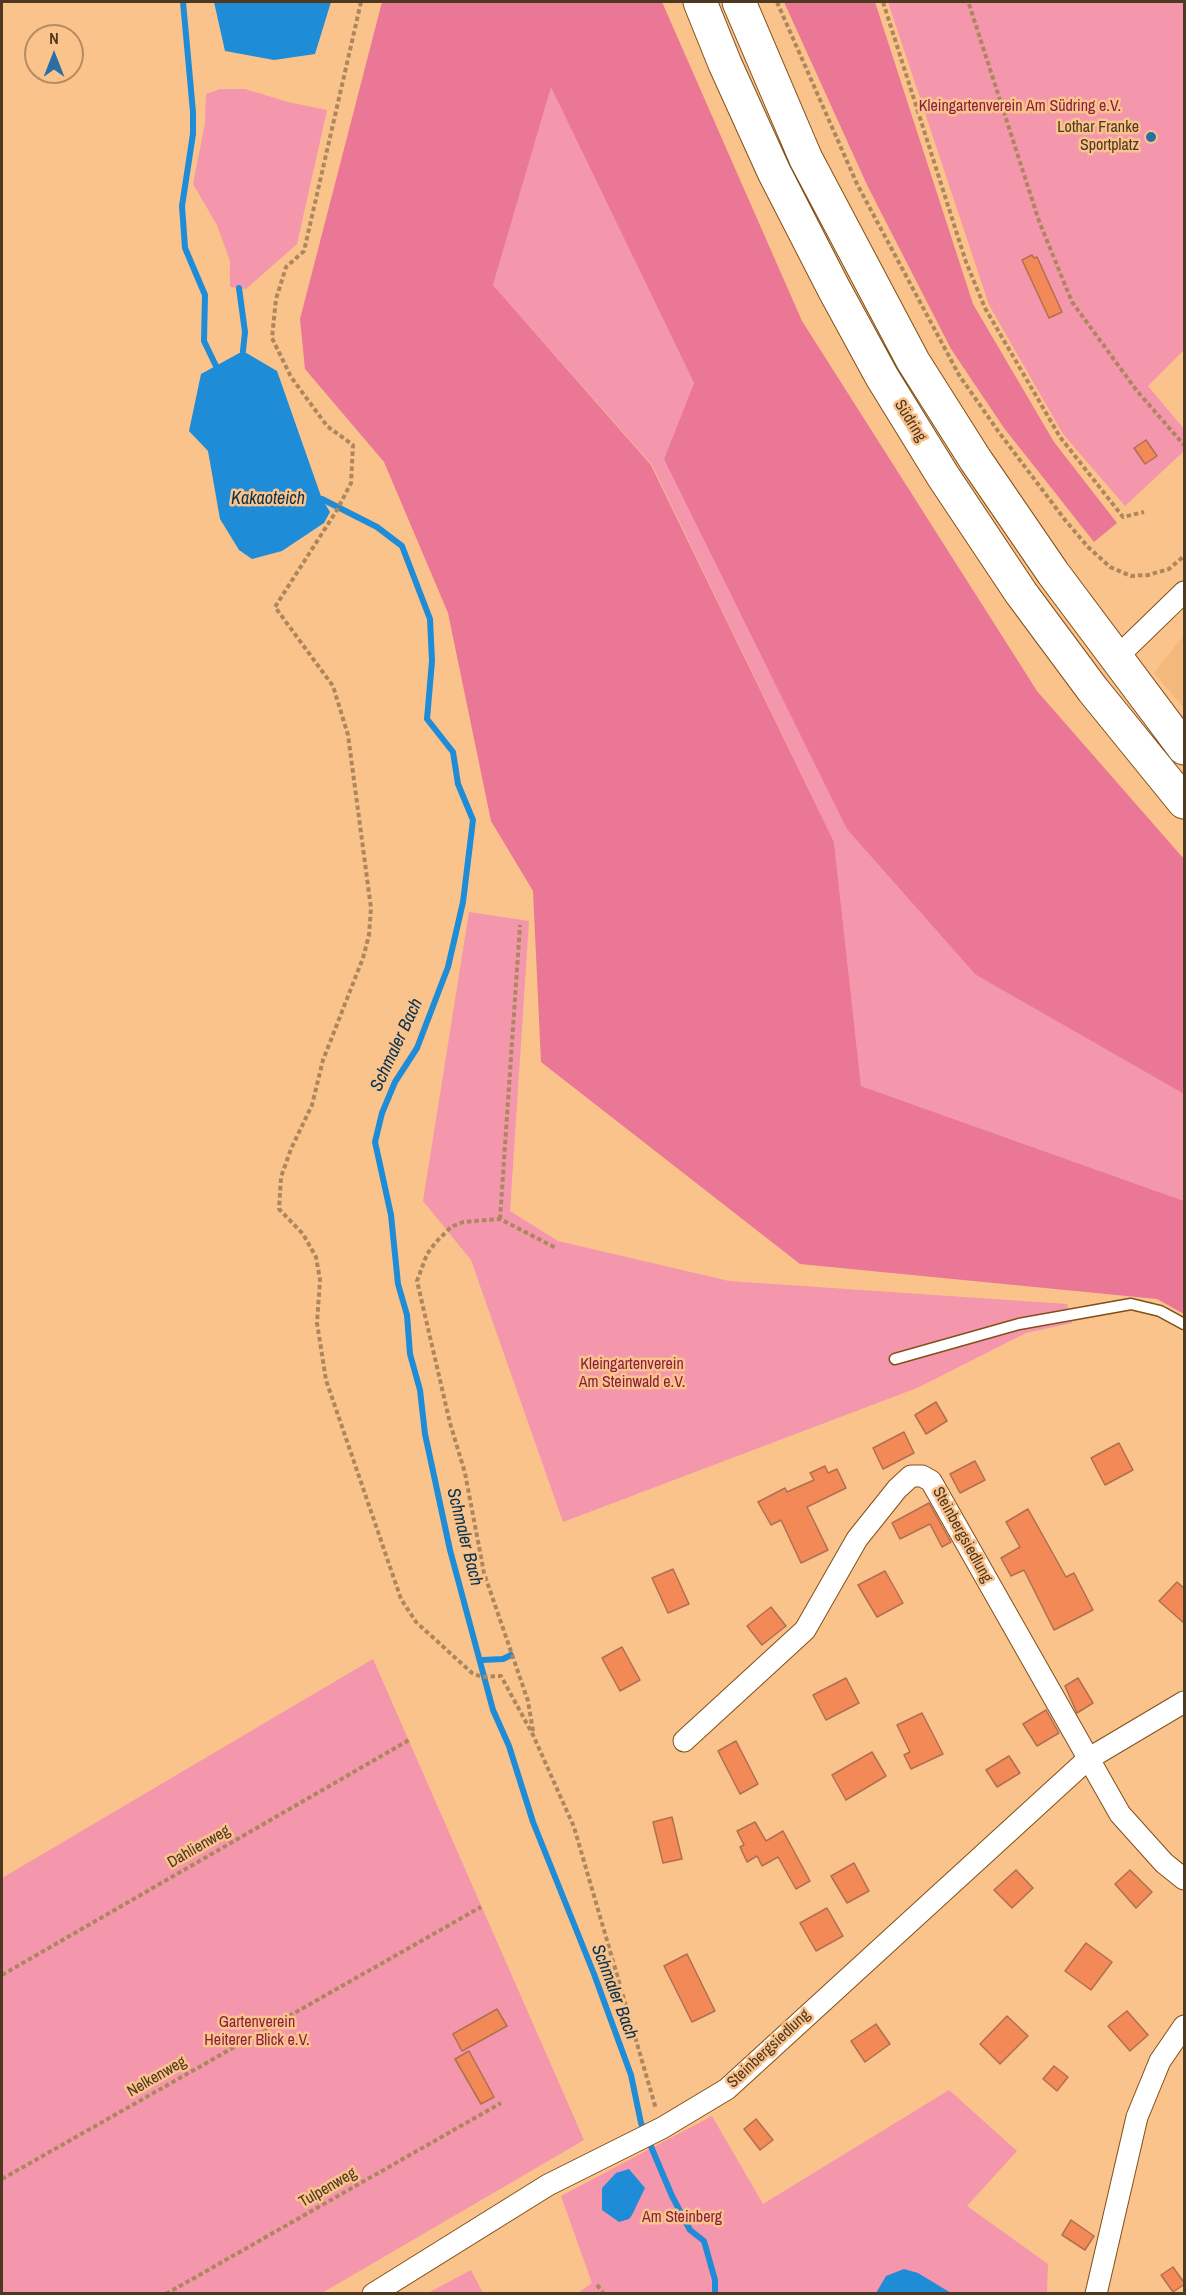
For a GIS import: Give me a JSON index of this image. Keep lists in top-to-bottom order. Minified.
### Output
{"streets":{"main road":["Südring"],"street":["Steinbergsiedlung"],"path":["Dahlienweg","Nelkenweg","Tulpenweg"]},"water":["Kakaoteich","Schmaler Bach"],"parks":["Kleingartenverein Am Südring e.V.","Kleingartenverein Am Steinwald e.V.","Gartenverein Heiterer Blick e.V.","Am Steinberg"],"places":["Lothar Franke Sportplatz"],"north":"top"}
